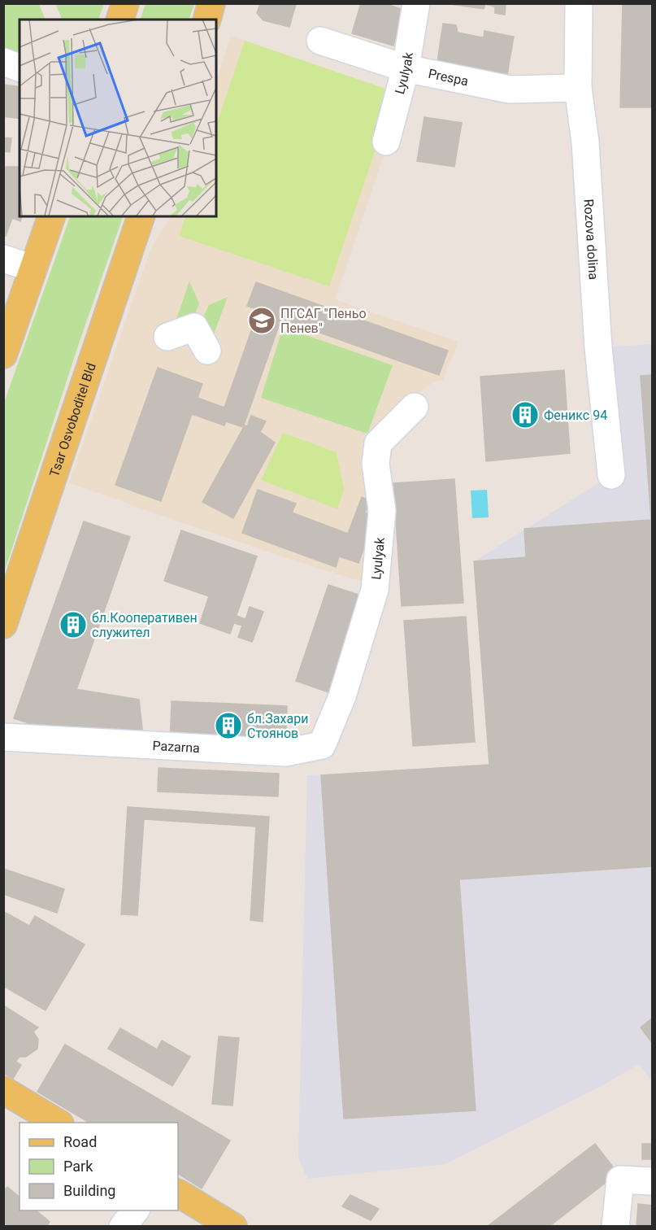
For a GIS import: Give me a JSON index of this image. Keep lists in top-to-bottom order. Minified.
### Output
{"streets":{"main road":["Tsar Osvoboditel Bld"],"street":["Lyulyak","Prespa","Rozova dolina","Pazarna"]},"crossings":[["Lyulyak","Prespa"],["Lyulyak","Pazarna"],["Prespa","Rozova dolina"]],"places":{"school or university":["ПГСАГ \"Пеньо Пенев\""],"building":["Феникс 94","бл.Кооперативен служител","бл.Захари Стоянов"]},"legend":["Road","Park","Building"]}
